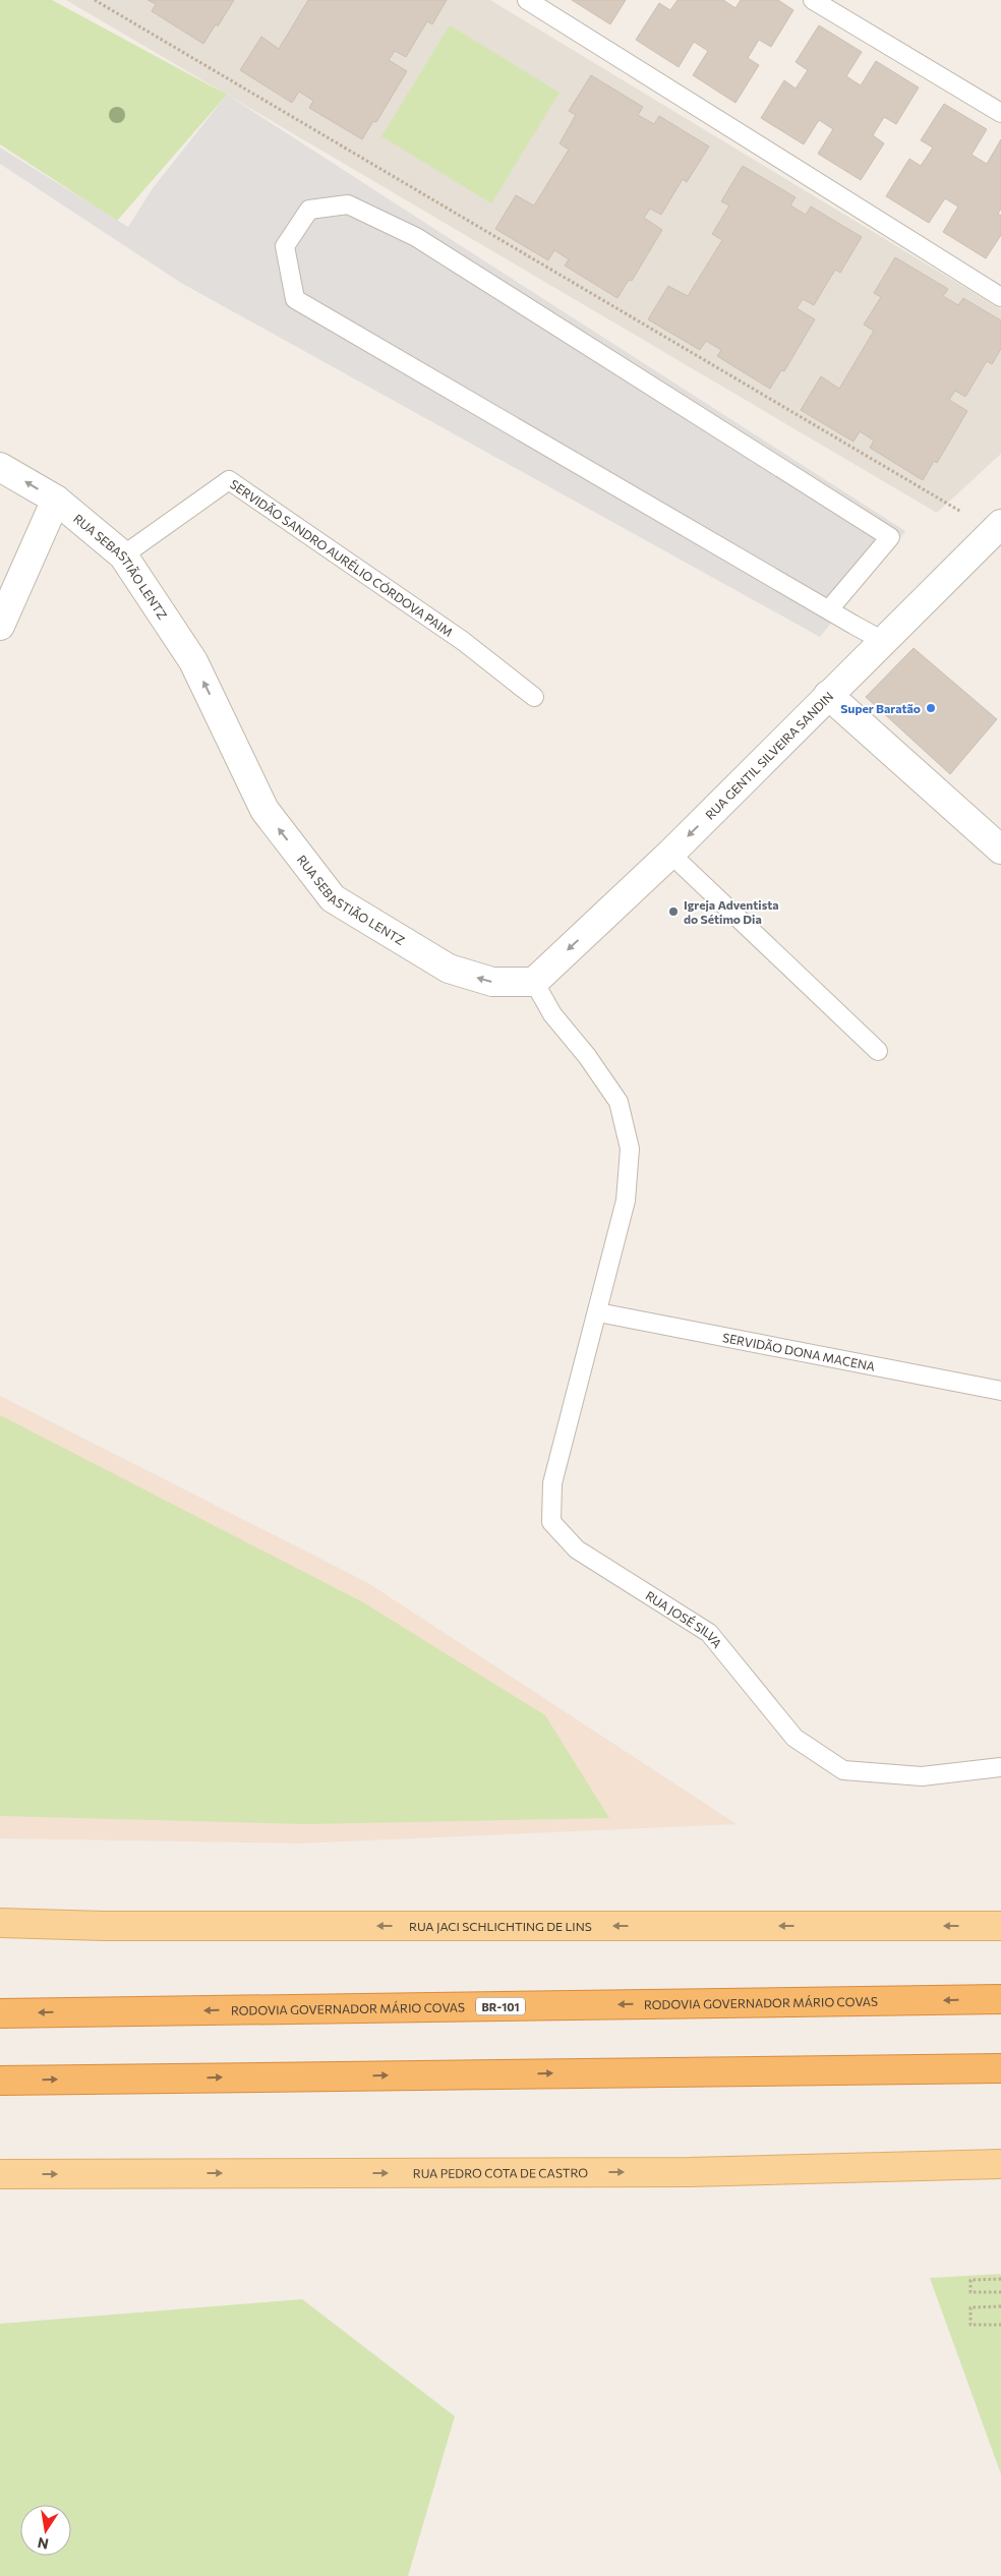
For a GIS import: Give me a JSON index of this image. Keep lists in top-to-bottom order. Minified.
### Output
{"streets":{"highway":["RODOVIA GOVERNADOR MÁRIO COVAS","BR-101"],"main road":["RUA JACI SCHLICHTING DE LINS","RUA PEDRO COTA DE CASTRO"],"street":["RUA SEBASTIÃO LENTZ","RUA GENTIL SILVEIRA SANDIN"],"lane":["SERVIDÃO SANDRO AURÉLIO CÓRDOVA PAIM","SERVIDÃO DONA MACENA","RUA JOSÉ SILVA"]},"crossings":[["SERVIDÃO SANDRO AURÉLIO CÓRDOVA PAIM","RUA SEBASTIÃO LENTZ"],["RUA SEBASTIÃO LENTZ","RUA GENTIL SILVEIRA SANDIN"],["SERVIDÃO DONA MACENA","RUA JOSÉ SILVA"]],"one_way":["RUA SEBASTIÃO LENTZ","RUA GENTIL SILVEIRA SANDIN","RUA JACI SCHLICHTING DE LINS","RUA PEDRO COTA DE CASTRO"],"places":["Super Baratão","Igreja Adventista do Sétimo Dia"],"north":"bottom"}
